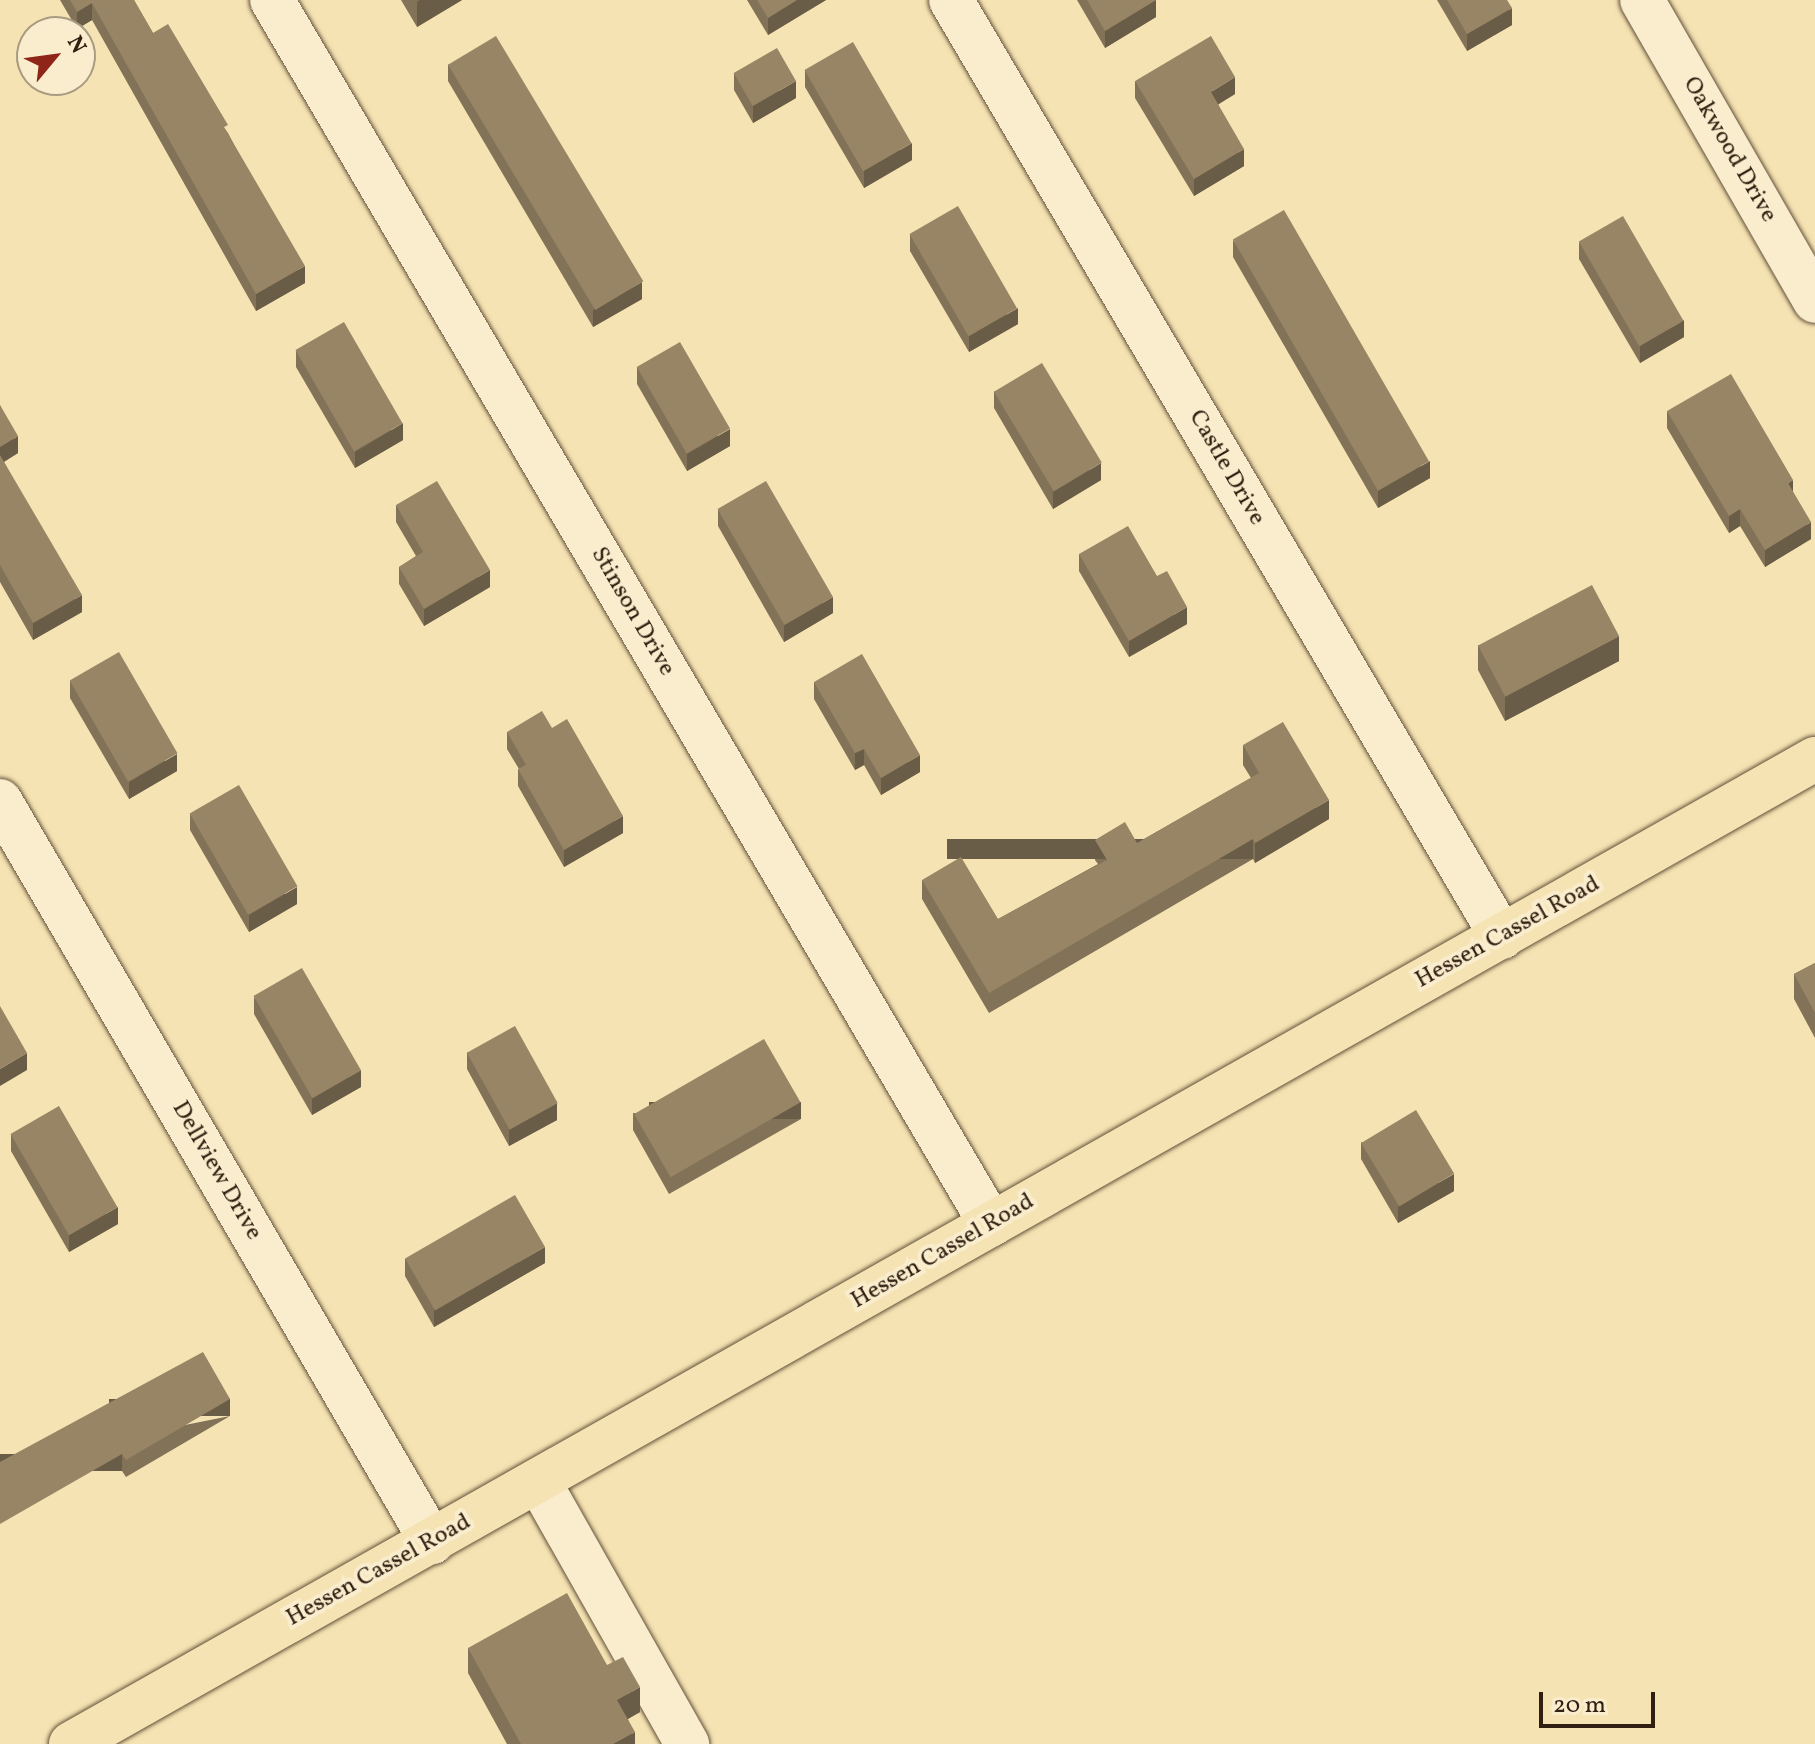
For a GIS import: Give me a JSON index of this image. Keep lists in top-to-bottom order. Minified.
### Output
{"streets":{"main road":["Hessen Cassel Road"],"street":["Oakwood Drive","Castle Drive","Stinson Drive","Dellview Drive"]},"crossings":[["Castle Drive","Hessen Cassel Road"],["Stinson Drive","Hessen Cassel Road"],["Hessen Cassel Road","Dellview Drive"]],"scale_bar":"20 m","north":"top right"}
